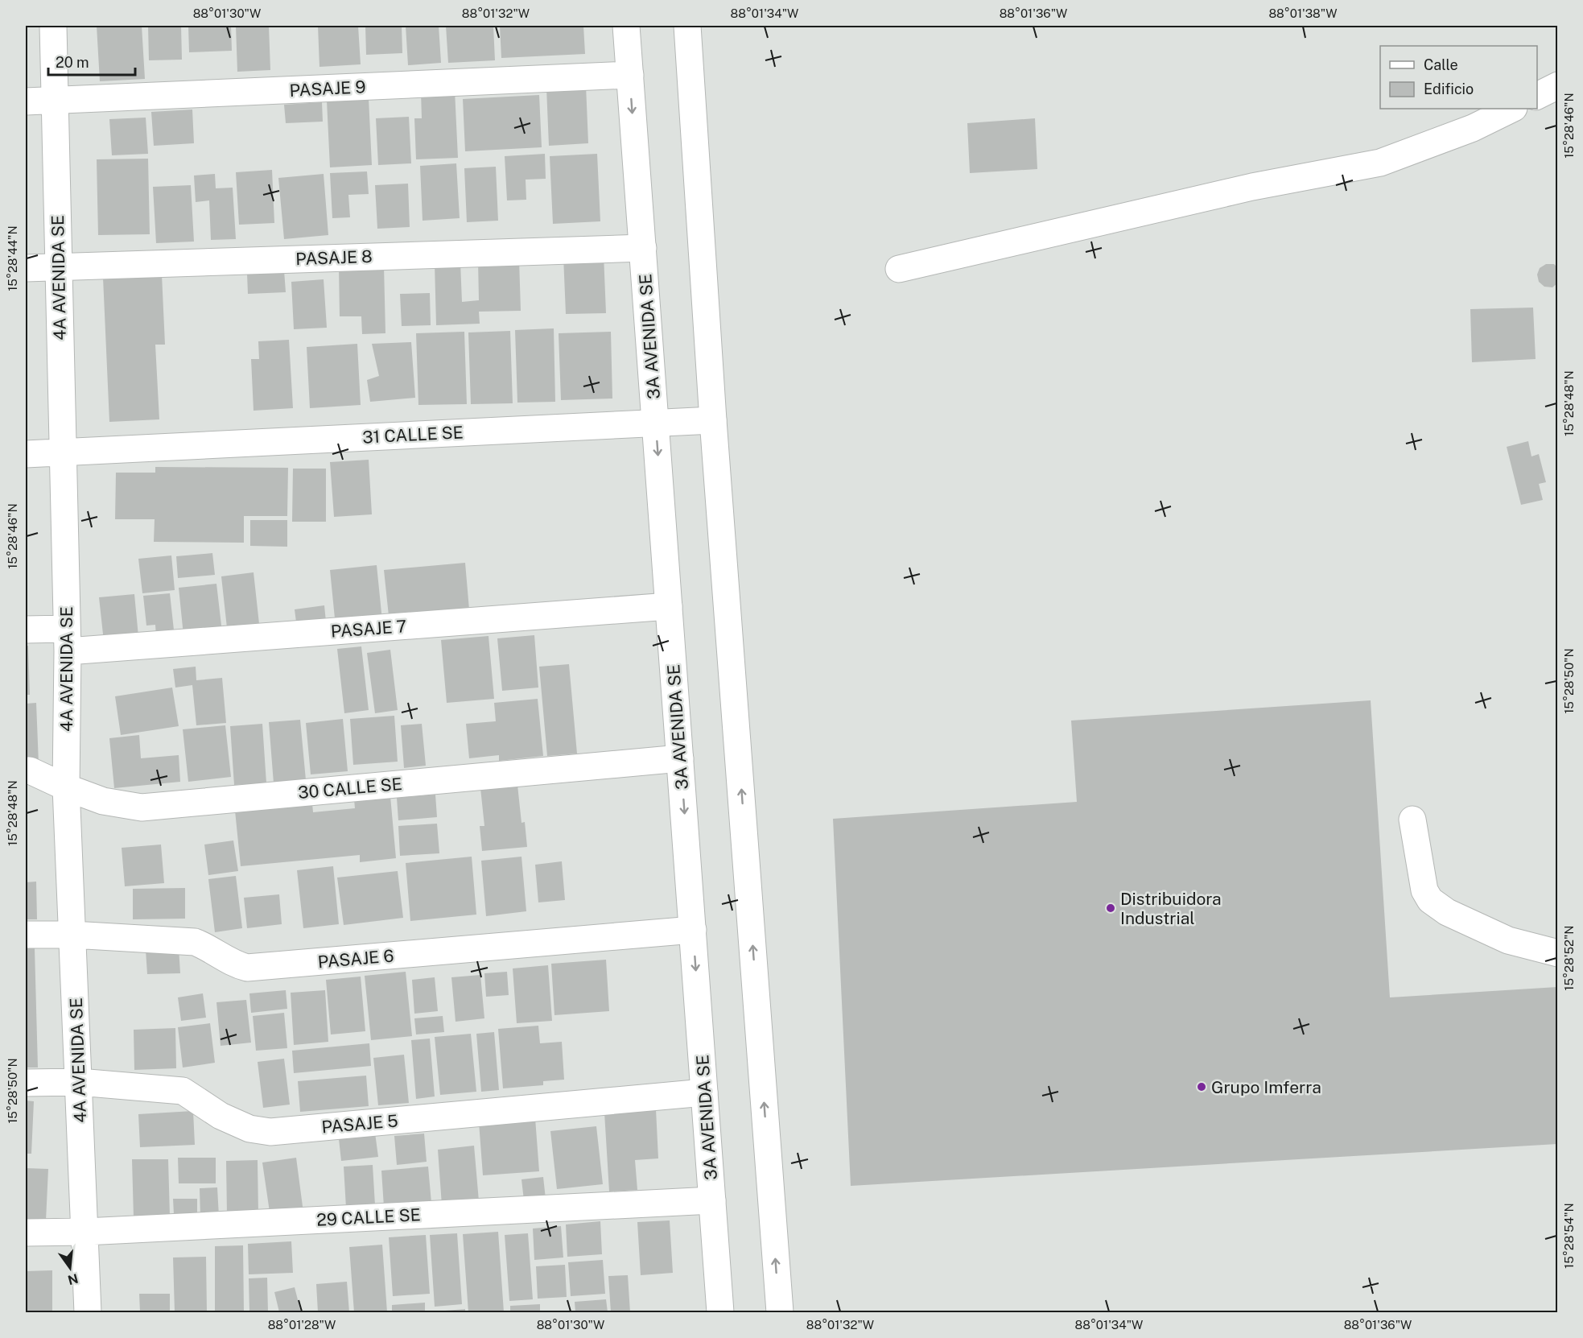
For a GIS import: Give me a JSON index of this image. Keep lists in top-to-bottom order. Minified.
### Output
{"streets":{"street":["PASAJE 9","PASAJE 8","4A AVENIDA SE","3A AVENIDA SE","31 CALLE SE","PASAJE 7","30 CALLE SE","PASAJE 6","PASAJE 5","29 CALLE SE"]},"crossings":[["PASAJE 9","4A AVENIDA SE"],["PASAJE 9","3A AVENIDA SE"],["PASAJE 8","4A AVENIDA SE"],["PASAJE 8","3A AVENIDA SE"],["4A AVENIDA SE","31 CALLE SE"],["4A AVENIDA SE","PASAJE 7"],["4A AVENIDA SE","30 CALLE SE"],["4A AVENIDA SE","PASAJE 6"],["4A AVENIDA SE","PASAJE 5"],["4A AVENIDA SE","29 CALLE SE"],["3A AVENIDA SE","31 CALLE SE"],["3A AVENIDA SE","PASAJE 7"],["3A AVENIDA SE","30 CALLE SE"],["3A AVENIDA SE","PASAJE 6"],["3A AVENIDA SE","PASAJE 5"],["3A AVENIDA SE","29 CALLE SE"]],"places":["Distribuidora Industrial","Grupo Imferra"],"legend":["Calle","Edificio"],"scale_bar":"20 m","north":"bottom","coordinates":["88°01'30\"W","88°01'32\"W","88°01'34\"W","88°01'36\"W","88°01'38\"W","15°28'46\"N","15°28'44\"N","15°28'48\"N","15°28'50\"N","15°28'52\"N","15°28'54\"N","88°01'28\"W"]}
